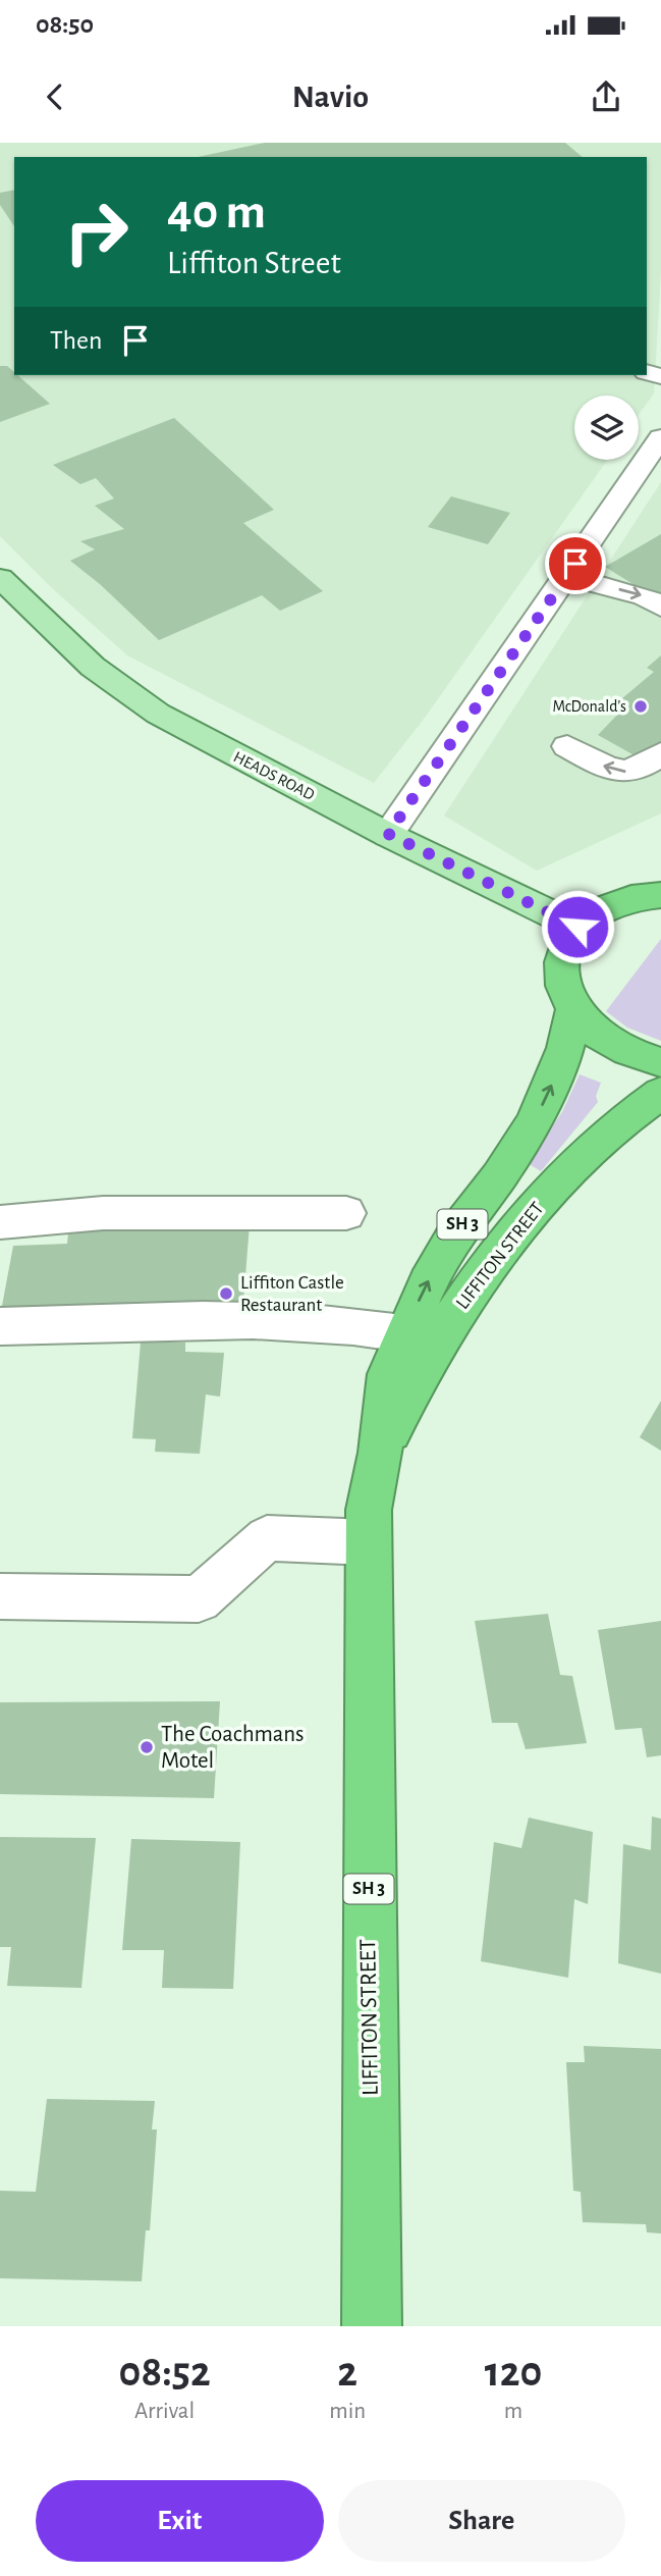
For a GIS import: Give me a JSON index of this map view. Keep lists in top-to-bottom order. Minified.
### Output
{"streets":{"highway":["SH 3","LIFFITON STREET"],"main road":["HEADS ROAD"]},"crossings":[["HEADS ROAD","SH 3"],["SH 3","LIFFITON STREET"]],"places":["McDonald's","Liffiton Castle Restaurant","The Coachmans Motel"],"page":{"status":"08:50","header":"Navio","turn":["40 m","Liffiton Street"],"then":"Then","eta":["08:52","Arrival","2","min","120","m"],"buttons":["Exit","Share"]}}
